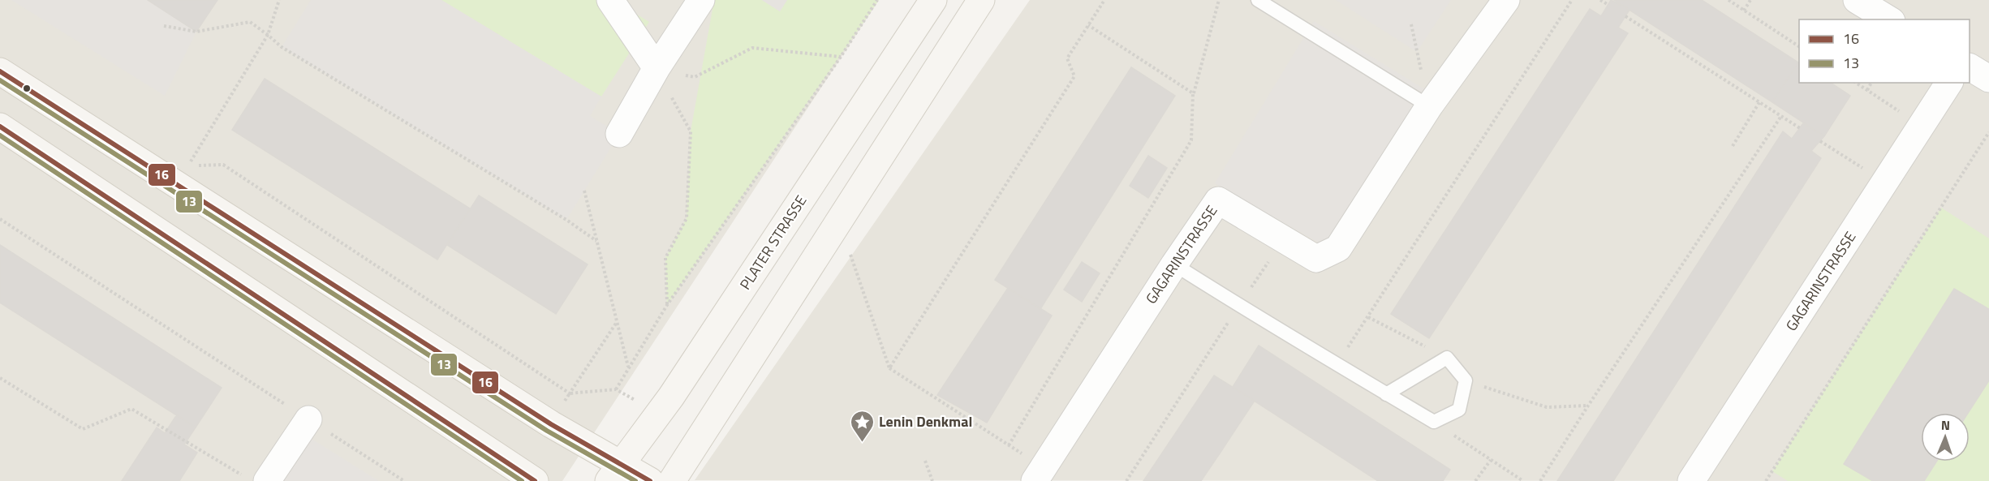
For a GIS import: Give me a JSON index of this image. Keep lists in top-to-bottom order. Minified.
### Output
{"streets":{"street":["PLATER STRASSE","GAGARINSTRASSE"]},"places":{"place":["Lenin Denkmal"]},"lines":["transit line 16","transit line 13"],"legend":["16","13"],"north":"top"}
